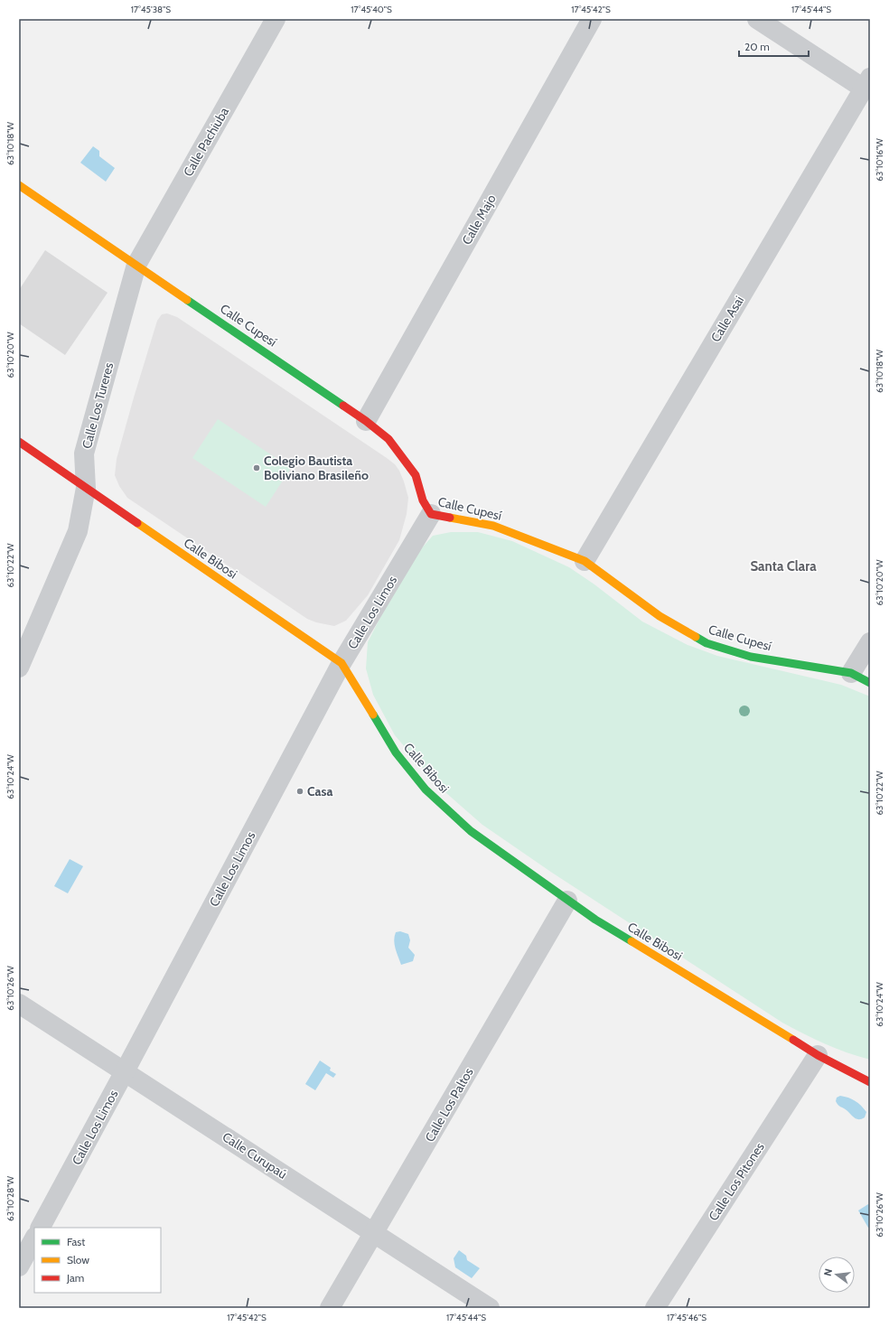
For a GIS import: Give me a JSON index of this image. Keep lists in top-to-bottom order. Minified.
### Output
{"streets":{"street":["Calle Pachiuba","Calle Majo","Calle Asai","Calle Cupesí","Calle Los Tureres","Calle Bibosi","Calle Los Limos","Calle Los Paltos","Calle Curupaú","Calle Los Pitones"]},"crossings":[["Calle Pachiuba","Calle Cupesí"],["Calle Pachiuba","Calle Los Tureres"],["Calle Majo","Calle Cupesí"],["Calle Asai","Calle Cupesí"],["Calle Cupesí","Calle Los Tureres"],["Calle Cupesí","Calle Los Limos"],["Calle Los Tureres","Calle Bibosi"],["Calle Bibosi","Calle Los Limos"],["Calle Bibosi","Calle Los Paltos"],["Calle Bibosi","Calle Los Pitones"],["Calle Los Limos","Calle Curupaú"],["Calle Los Paltos","Calle Curupaú"]],"districts":["Santa Clara"],"places":["Colegio Bautista Boliviano Brasileño","Casa"],"legend":["Fast","Slow","Jam"],"scale_bar":"20 m","north":"left","coordinates":["17°45'38\"S","17°45'40\"S","17°45'42\"S","17°45'44\"S","63°10'18\"W","63°10'16\"W","63°10'20\"W","63°10'22\"W","63°10'24\"W","63°10'26\"W","63°10'28\"W","17°45'46\"S"]}
